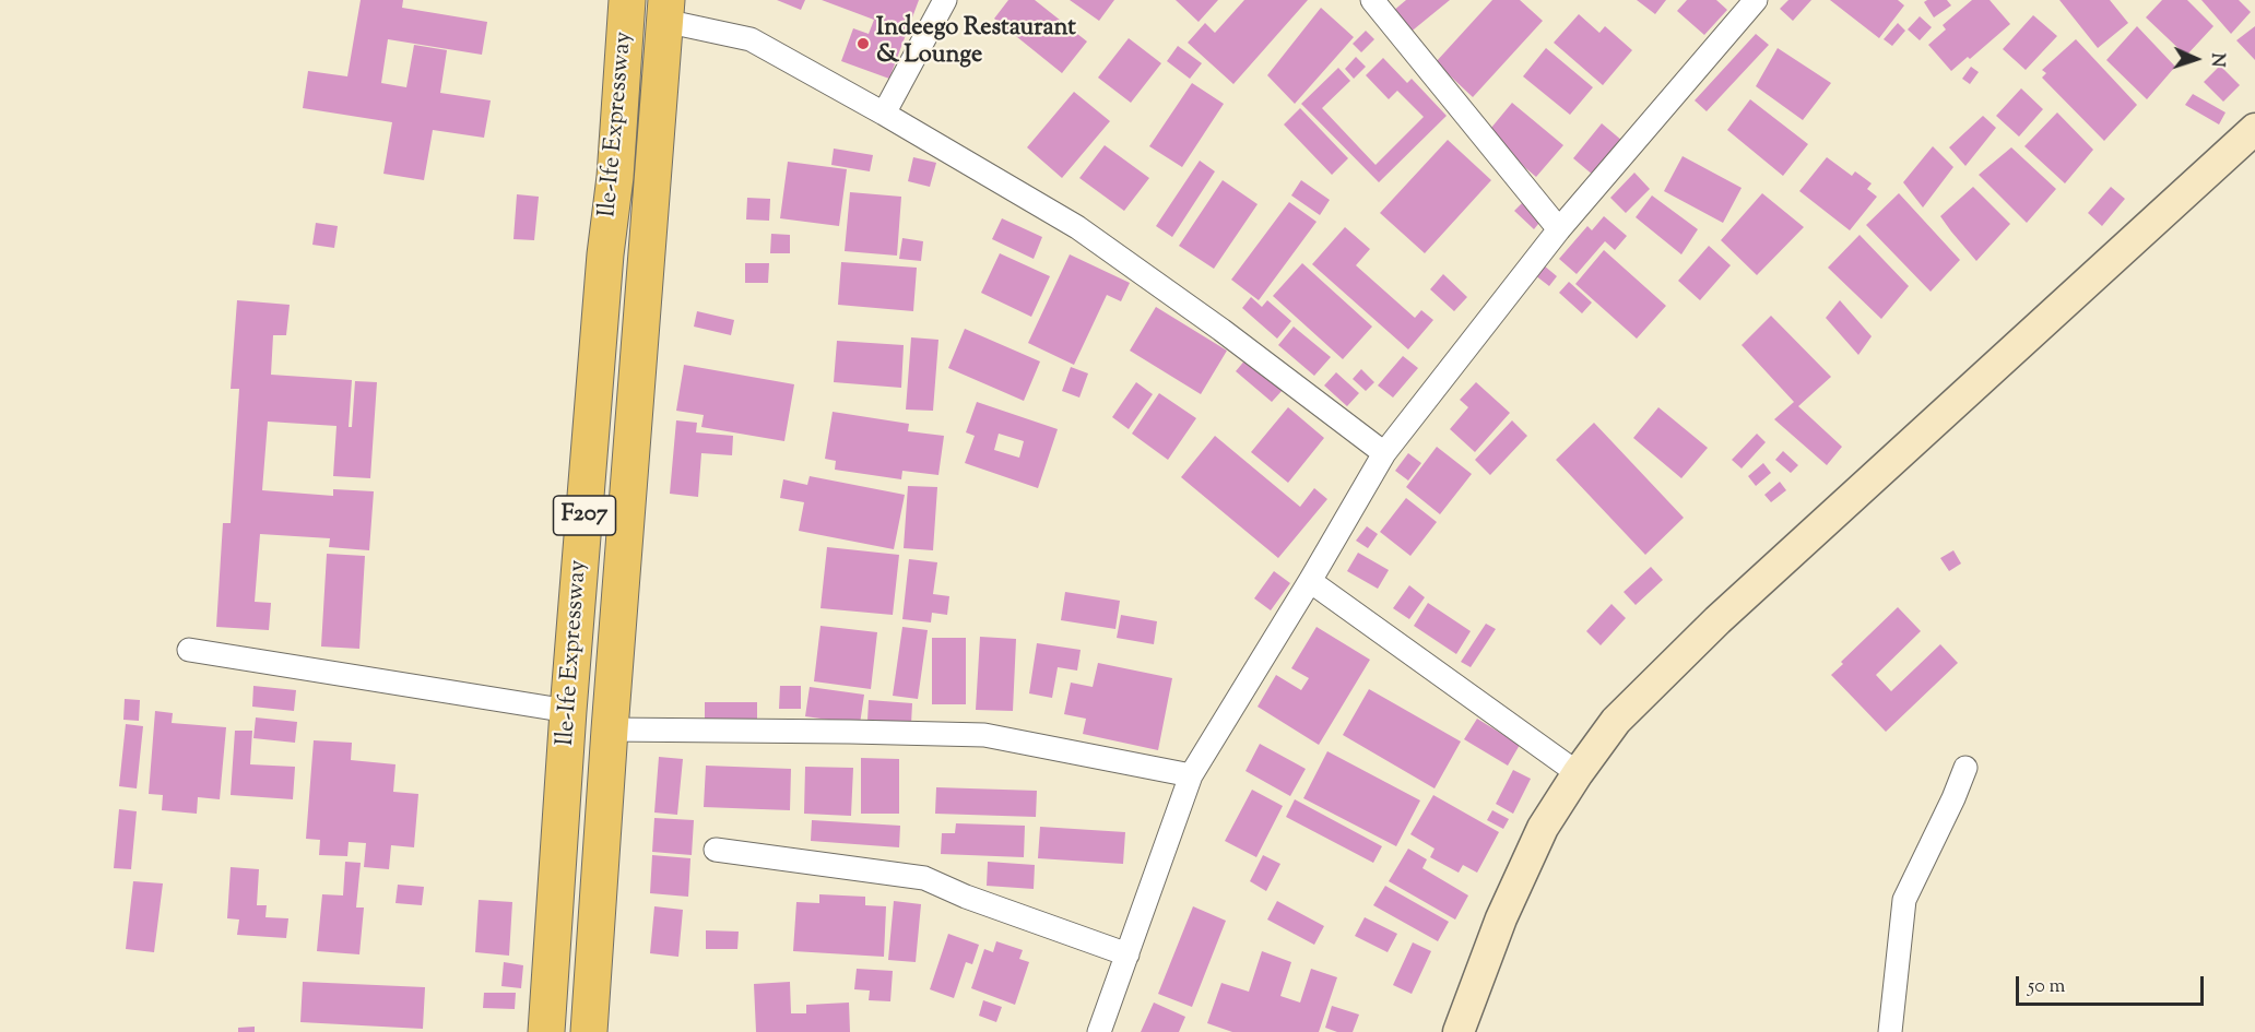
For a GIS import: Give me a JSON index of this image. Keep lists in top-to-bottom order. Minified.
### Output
{"streets":{"main road":["Ile-Ife Expressway","F207"]},"places":["Indeego Restaurant & Lounge"],"scale_bar":"50 m","north":"right"}
